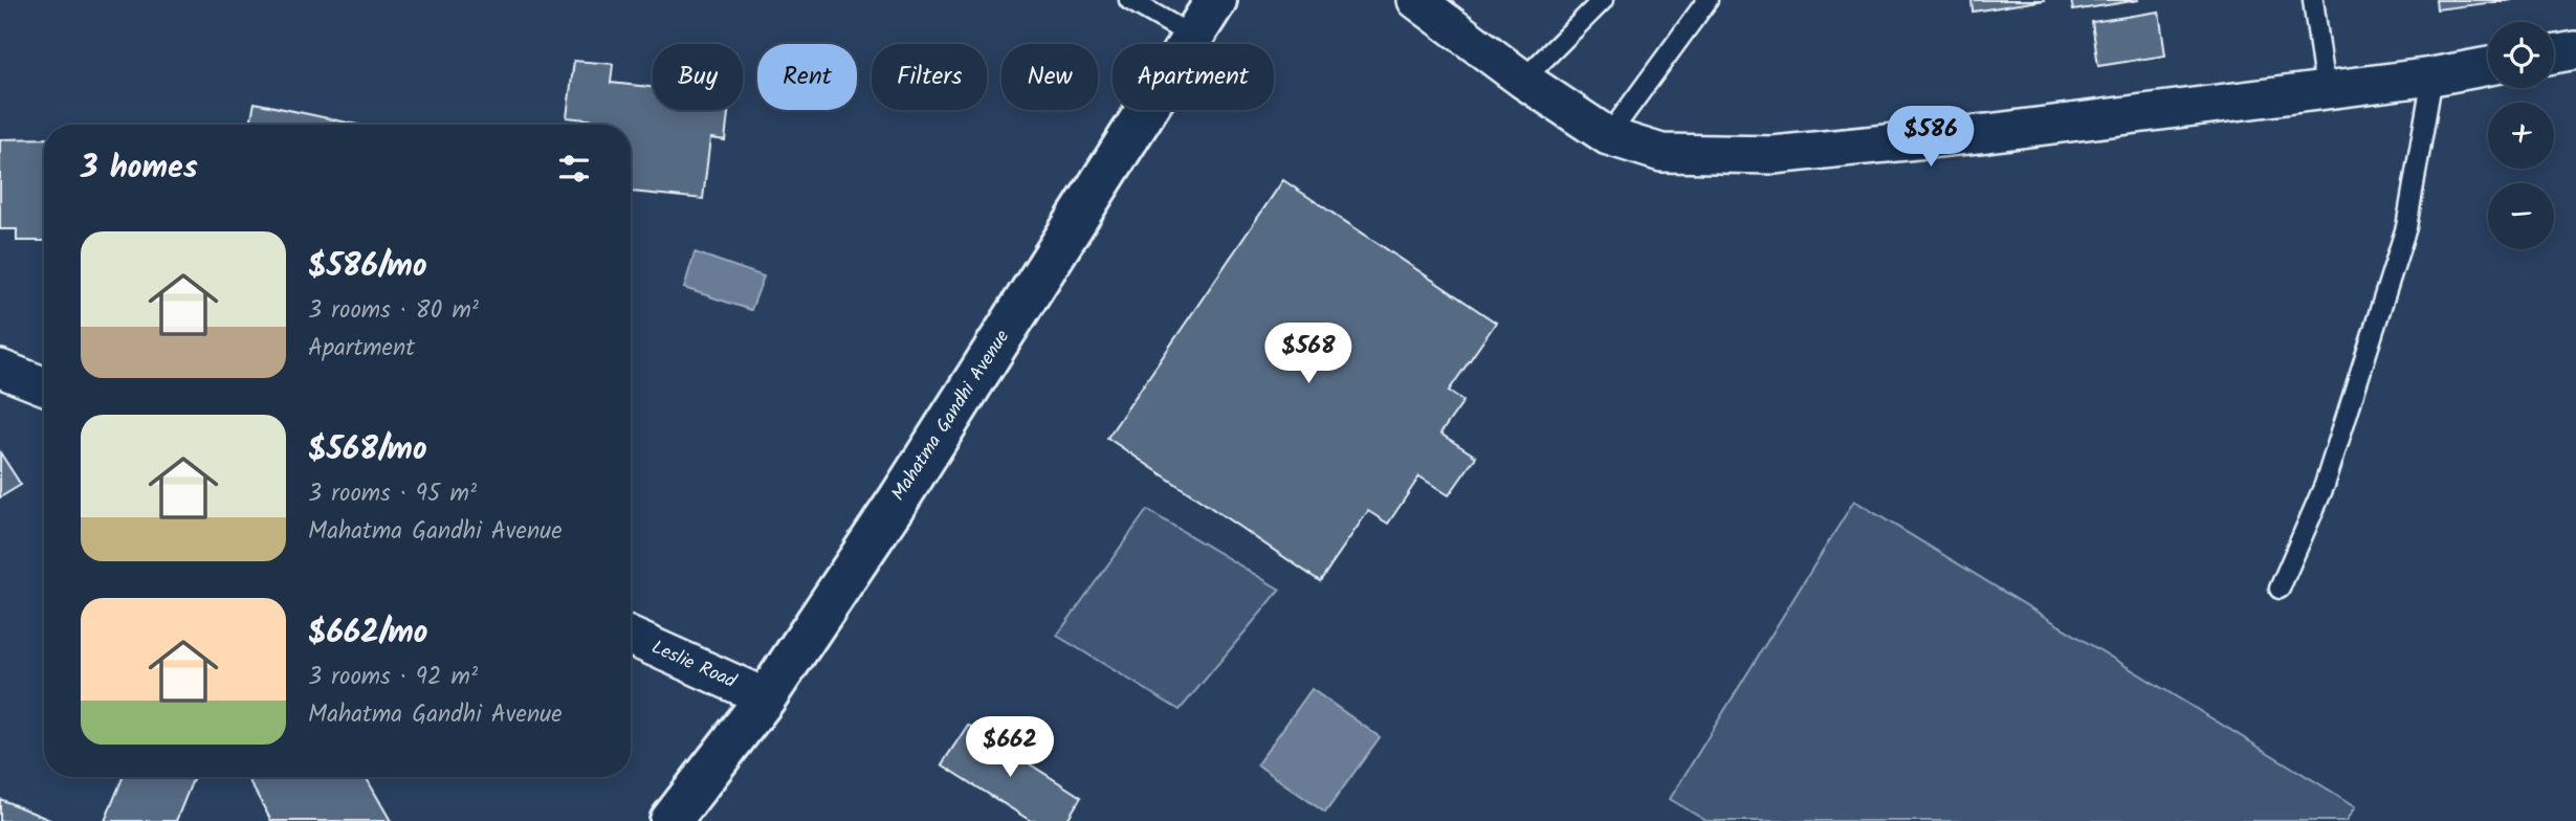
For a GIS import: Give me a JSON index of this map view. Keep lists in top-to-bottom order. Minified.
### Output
{"streets":{"main road":["Mahatma Gandhi Avenue"],"street":["Leslie Road"]},"crossings":[["Mahatma Gandhi Avenue","Leslie Road"]],"page":{"map_buttons":["+","−"],"chip":["Buy","Rent","Filters","New","Apartment"],"price":["$586","$568","$662"],"heading":"3 homes","list":[{"name":"$586/mo","note":"3 rooms · 80 m² · Apartment"},{"name":"$568/mo","note":"3 rooms · 95 m² · Mahatma Gandhi Avenue"},{"name":"$662/mo","note":"3 rooms · 92 m² · Mahatma Gandhi Avenue"}]}}
